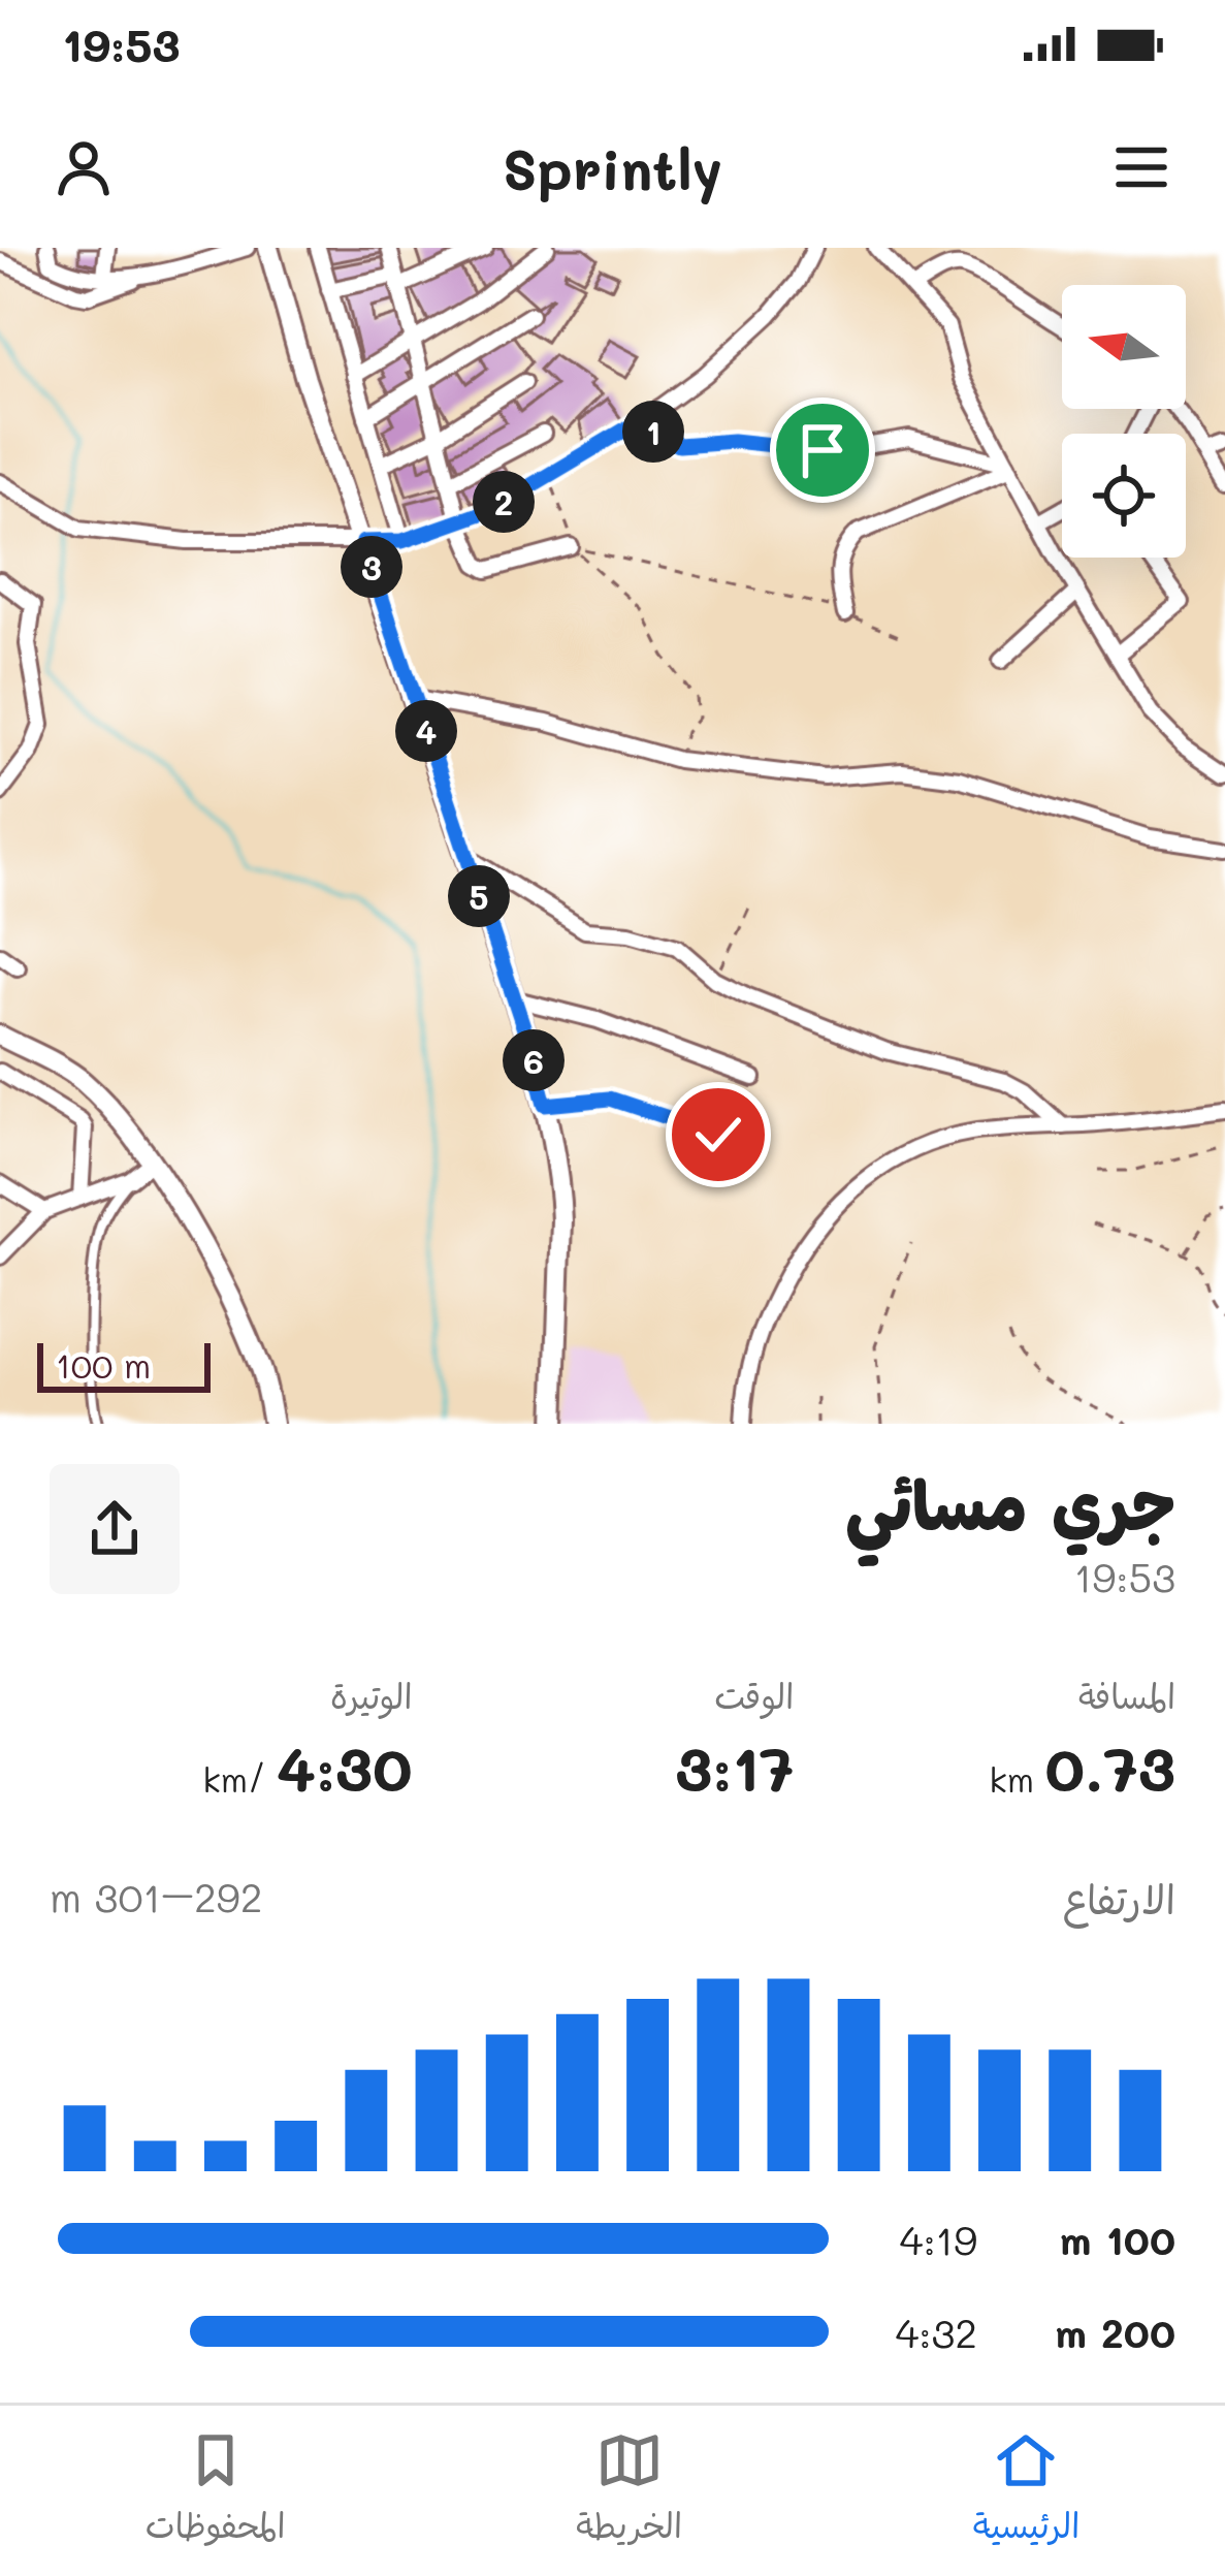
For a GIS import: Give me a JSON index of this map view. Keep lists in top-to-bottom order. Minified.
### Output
{"scale_bar":"100 m","north":"left","page":{"status":"19:53","header":"Sprintly","pins":["1","2","3","4","5","6"],"scale":"100 m","heading":["جري مسائي","19:53"],"stats":[["المسافة","0.73 km"],["الوقت","3:17"],["الوتيرة","4:30 /km"]],"chart":["الارتفاع","292–301 m"],"list":[{"name":"100 m","note":"4:19"},{"name":"200 m","note":"4:32"}],"tabs":["الرئيسية","الخريطة","المحفوظات"]}}
